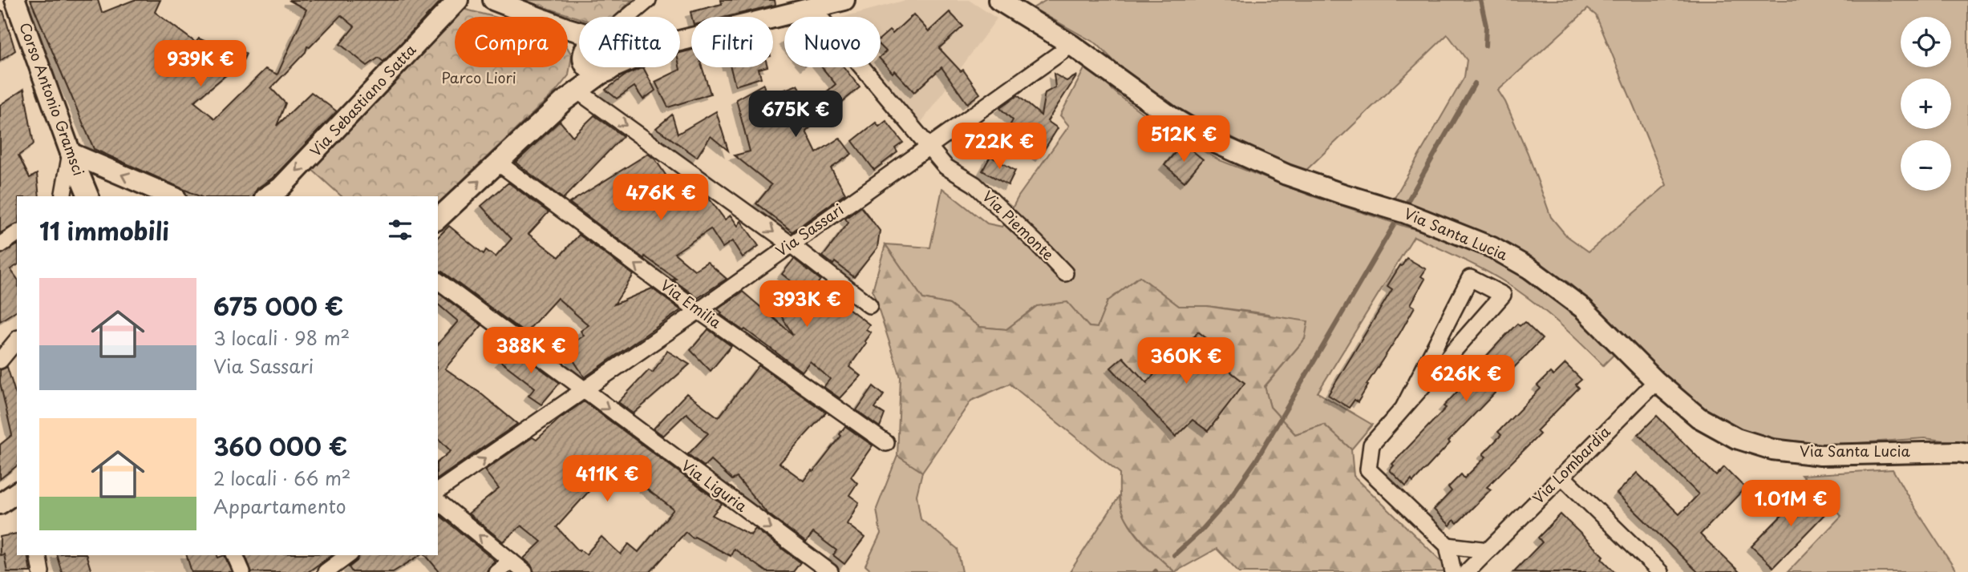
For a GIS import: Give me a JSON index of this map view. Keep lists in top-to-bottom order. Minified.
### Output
{"streets":{"street":["Corso Antonio Gramsci","Via Sebastiano Satta","Via Piemonte","Via Sassari","Via Santa Lucia","Via Emilia","Via Lombardia","Via Liguria"]},"crossings":[["Via Piemonte","Via Sassari"],["Via Sassari","Via Santa Lucia"],["Via Sassari","Via Emilia"],["Via Sassari","Via Liguria"],["Via Santa Lucia","Via Lombardia"]],"one_way":["Via Liguria"],"parks":["Parco Liori"],"page":{"map_buttons":["+","−"],"chip":["Compra","Affitta","Filtri","Nuovo"],"price":["939K €","675K €","512K €","722K €","476K €","393K €","388K €","360K €","626K €","411K €","1.01M €"],"heading":"11 immobili","list":[{"name":"675 000 €","note":"3 locali · 98 m² · Via Sassari"},{"name":"360 000 €","note":"2 locali · 66 m² · Appartamento"}]}}
